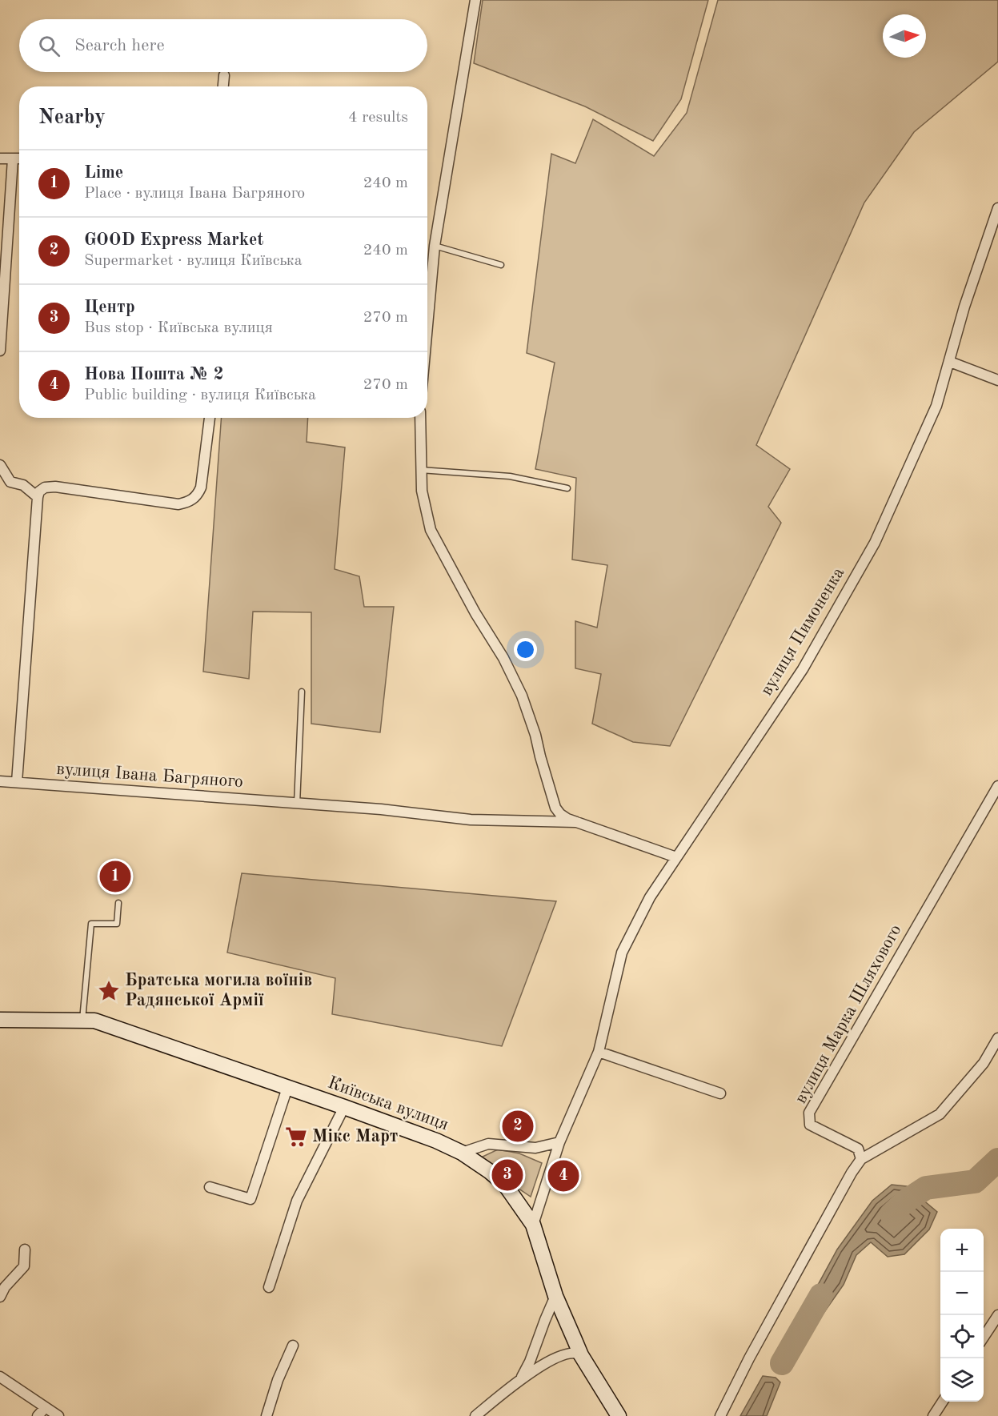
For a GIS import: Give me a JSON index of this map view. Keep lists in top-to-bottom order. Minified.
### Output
{"streets":{"street":["вулиця Пимоненка","вулиця Івана Багряного","вулиця Марка Шляхового","Київська вулиця"]},"crossings":[["вулиця Пимоненка","Київська вулиця"]],"places":{"place":["Братська могила воїнів Радянської Армії"],"supermarket":["Мікс Март"]},"north":"right","page":{"search":"Search here","heading":["Nearby","4 results"],"list":[{"mark":"1","name":"Lime","note":"Place · вулиця Івана Багряного","value":"240 m"},{"mark":"2","name":"GOOD Express Market","note":"Supermarket · вулиця Київська","value":"240 m"},{"mark":"3","name":"Центр","note":"Bus stop · Київська вулиця","value":"270 m"},{"mark":"4","name":"Нова Пошта № 2","note":"Public building · вулиця Київська","value":"270 m"}],"pins":["1","2","3","4"],"map_buttons":["+","−"]}}
